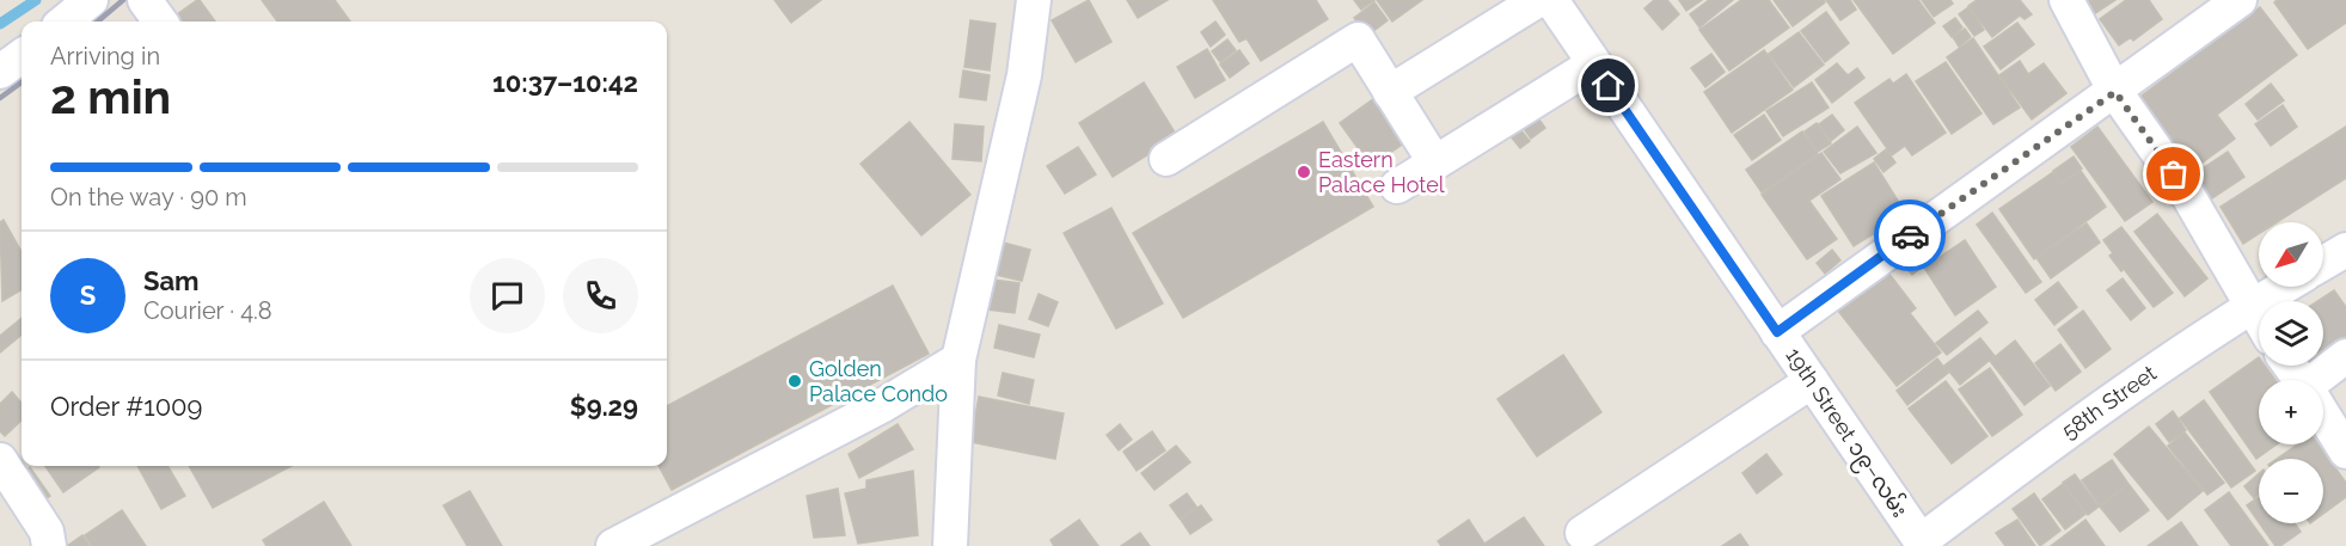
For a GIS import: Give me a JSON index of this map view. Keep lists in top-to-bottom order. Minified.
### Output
{"streets":{"street":["58th Street","19th Street ၁၉−လမ်း"]},"crossings":[["58th Street","19th Street ၁၉−လမ်း"]],"places":["Eastern Palace Hotel","Golden Palace Condo"],"north":"bottom left","page":{"heading":["2 min","Arriving in","10:37–10:42"],"panel":["Sam","Courier · 4.8","Order #1009","$9.29"],"bar":"On the way · 90 m","map_buttons":["+","−"],"round":"S"}}
